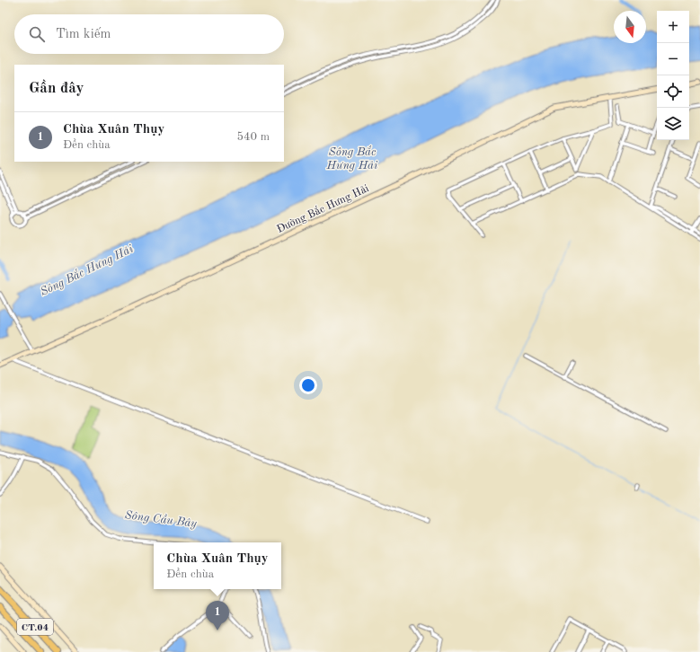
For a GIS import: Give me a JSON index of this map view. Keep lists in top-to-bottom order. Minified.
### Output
{"streets":{"highway":["CT.04"],"street":["Đường Bắc Hưng Hải"]},"water":["Sông Bắc Hưng Hải","Sông Cầu Bây"],"north":"bottom","page":{"map_buttons":["+","−"],"search":"Tìm kiếm","heading":"Gần đây","list":[{"mark":"1","name":"Chùa Xuân Thụy","note":"Đền chùa","value":"540 m"}],"popup":["Chùa Xuân Thụy","Đền chùa"],"pins":"1"}}
